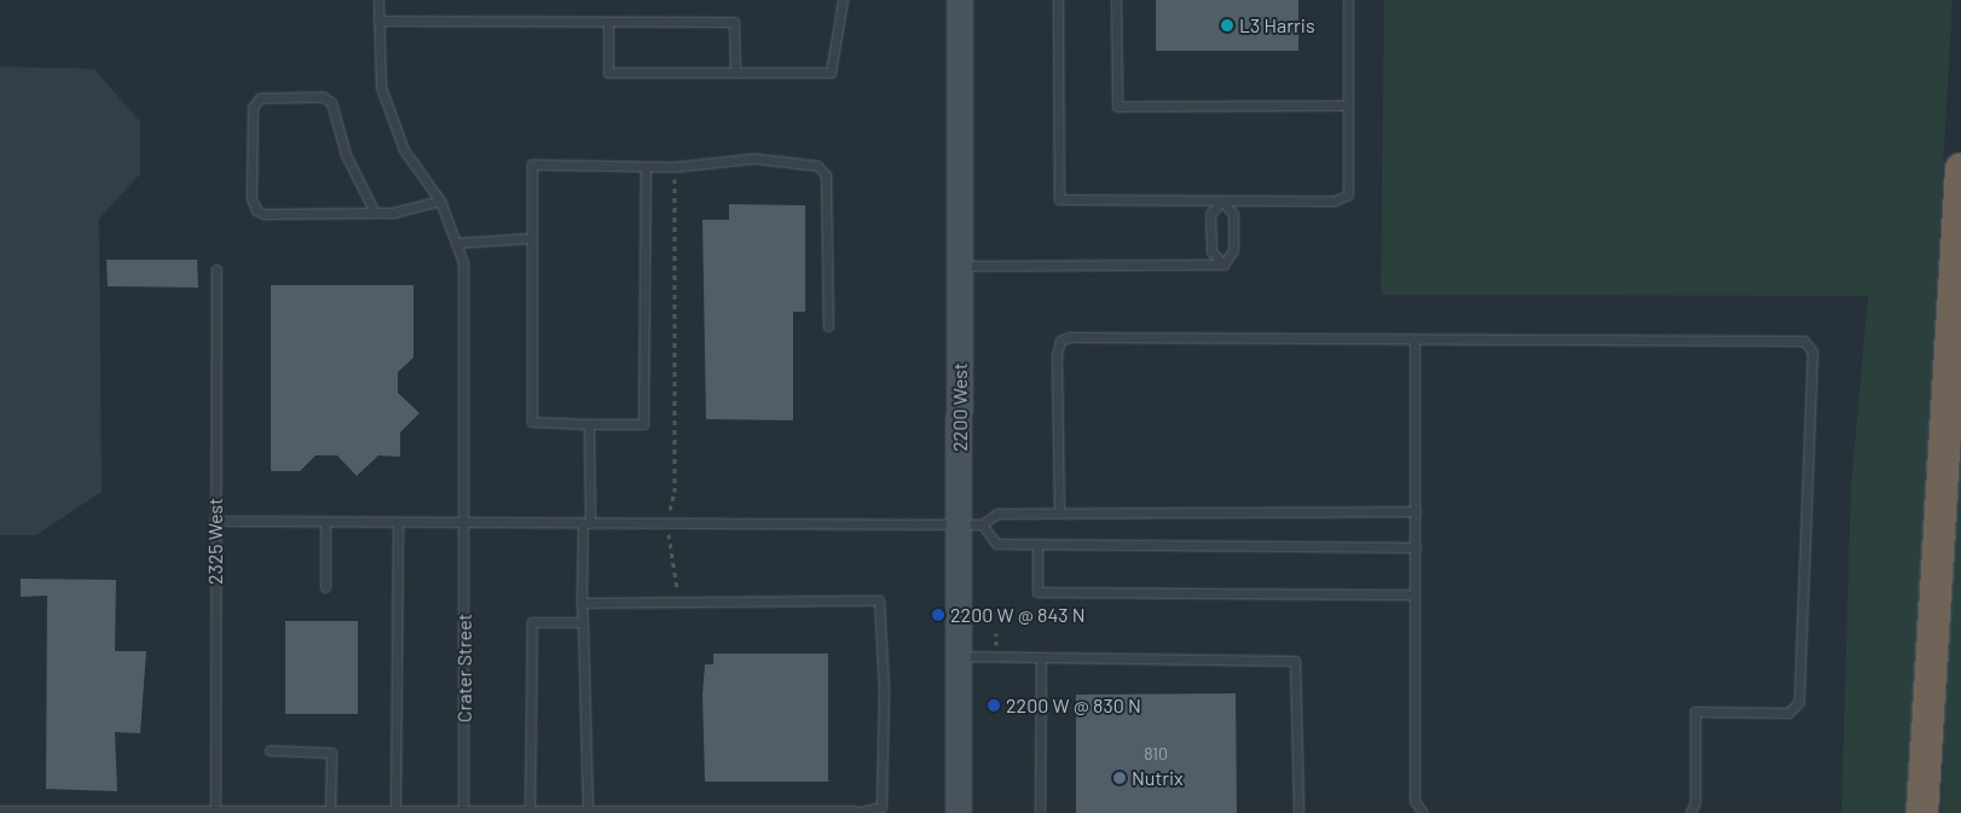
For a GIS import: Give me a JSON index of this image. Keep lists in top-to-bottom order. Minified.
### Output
{"streets":{"street":["2200 West"],"lane":["2325 West","Crater Street"]},"places":["L3 Harris","2200 W @ 843 N","2200 W @ 830 N","Nutrix"],"house_numbers":["810"]}
